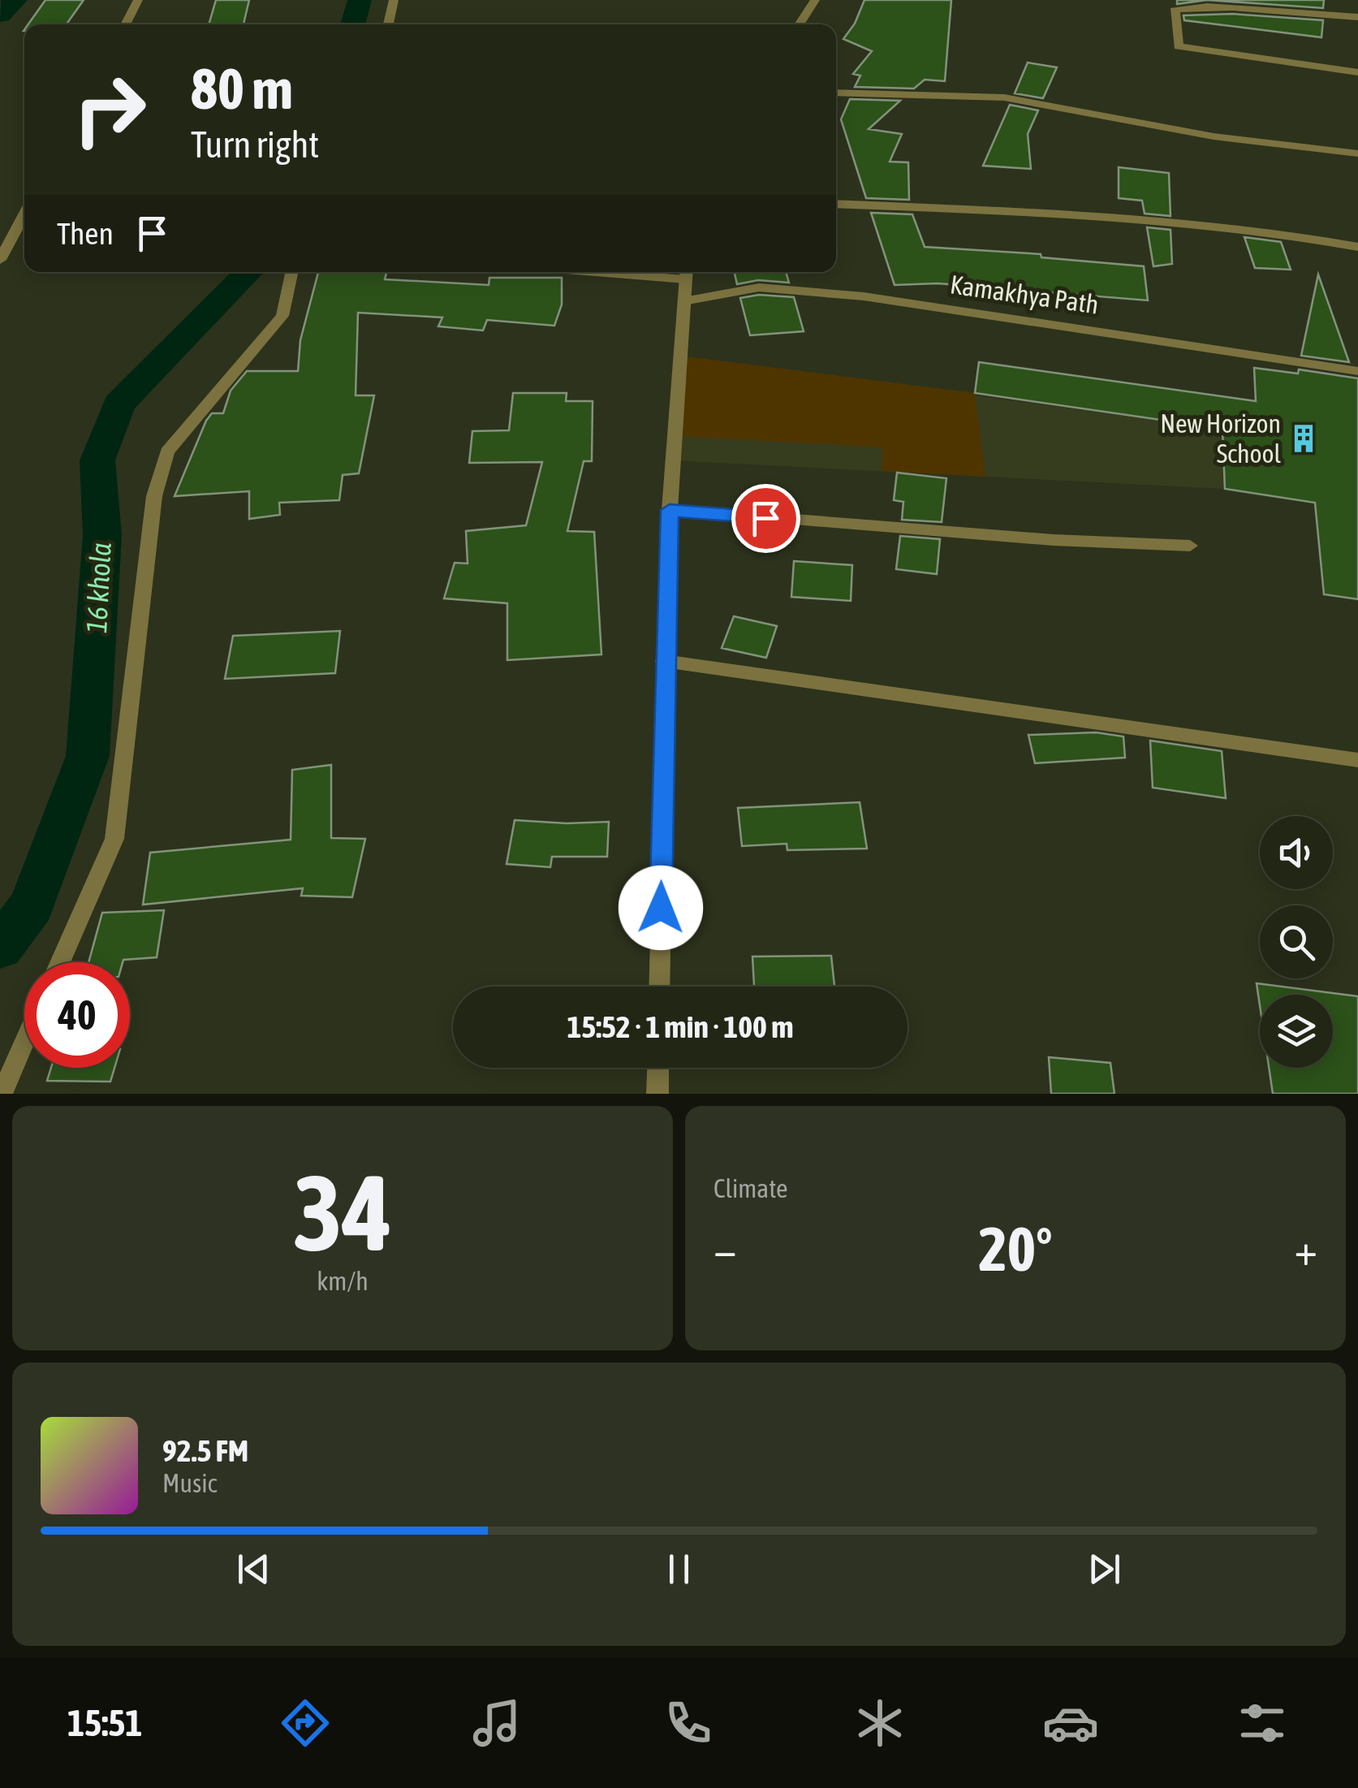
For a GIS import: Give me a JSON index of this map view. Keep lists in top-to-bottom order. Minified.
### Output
{"streets":{"street":["Kamakhya Path"]},"water":["16 khola"],"places":{"building":["New Horizon School"]},"page":{"turn":["80 m","Turn right"],"then":"Then","limit":"40","trip":"15:52 · 1 min · 100 m","tile":[["34","km/h"],"Climate"],"heat":["−","20°","+"],"song":["92.5 FM","Music"],"tabs":"15:51"}}
